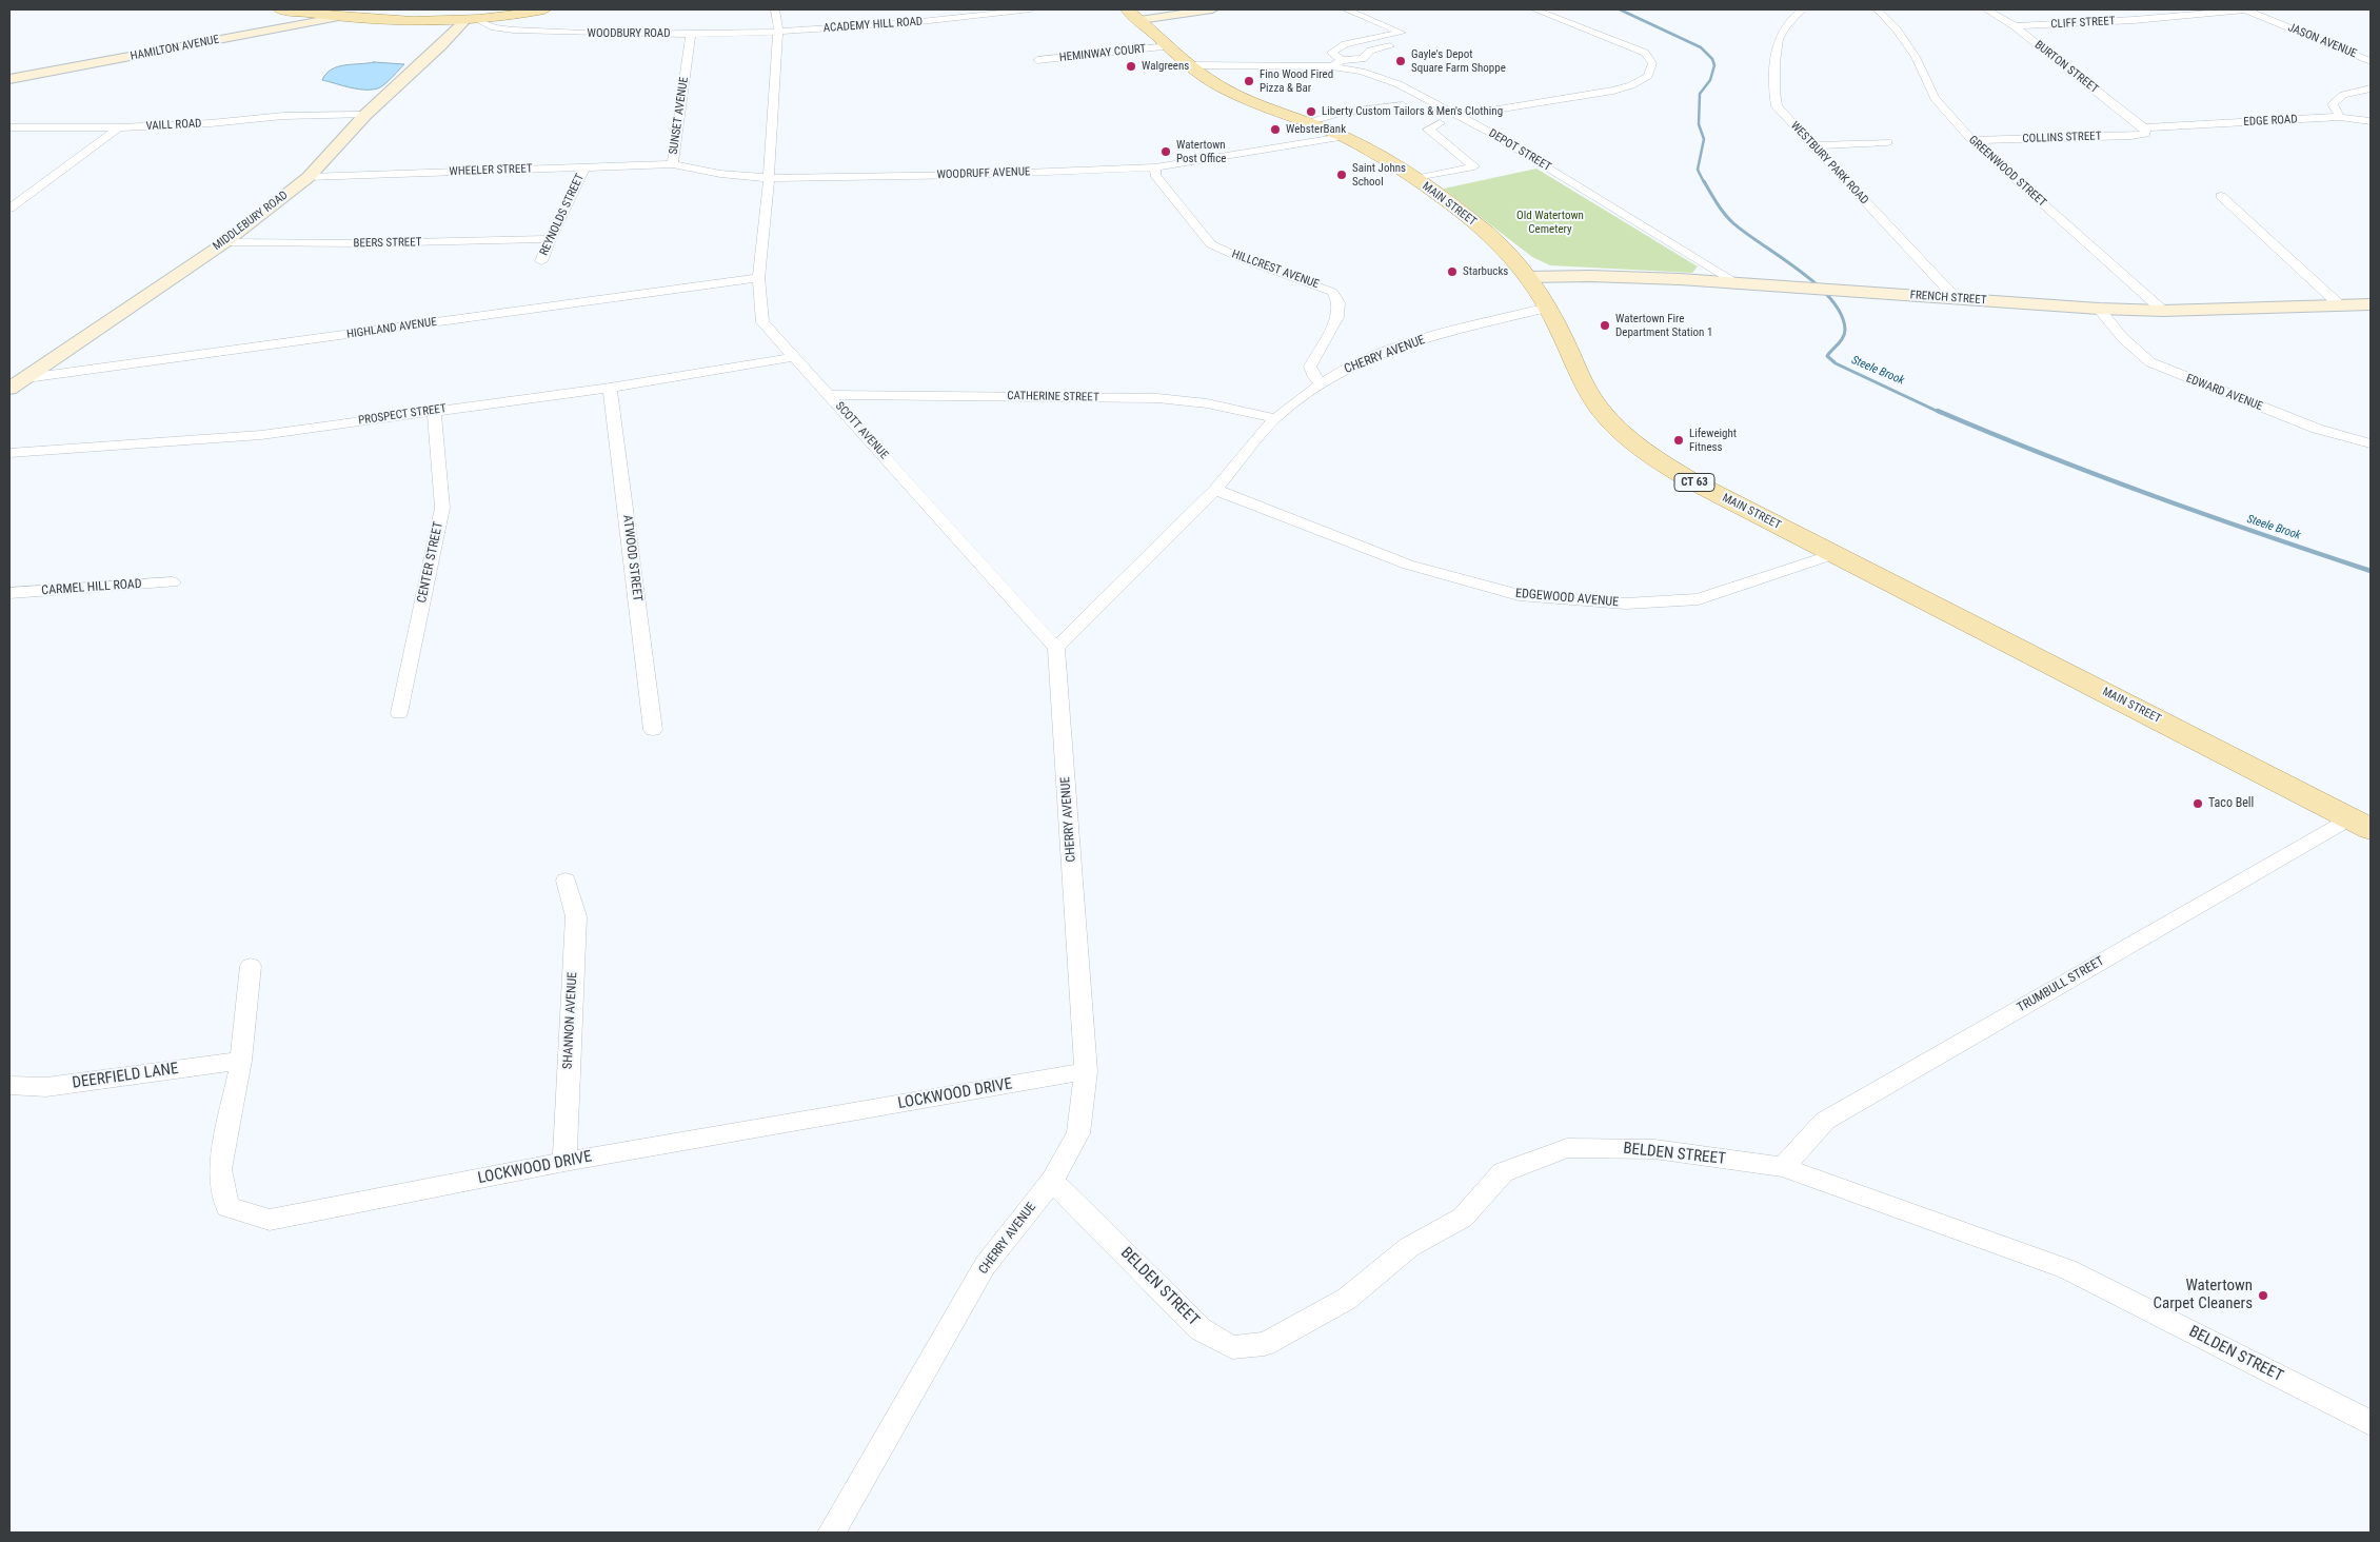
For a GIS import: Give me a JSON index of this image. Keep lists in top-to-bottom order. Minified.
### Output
{"streets":{"main road":["WOODBURY ROAD","MAIN STREET","CT 63"],"street":["CLIFF STREET","ACADEMY HILL ROAD","JASON AVENUE","HAMILTON AVENUE","HEMINWAY COURT","BURTON STREET","SUNSET AVENUE","EDGE ROAD","VAILL ROAD","COLLINS STREET","DEPOT STREET","WESTBURY PARK ROAD","WHEELER STREET","GREENWOOD STREET","WOODRUFF AVENUE","REYNOLDS STREET","MIDDLEBURY ROAD","BEERS STREET","HILLCREST AVENUE","FRENCH STREET","HIGHLAND AVENUE","CHERRY AVENUE","EDWARD AVENUE","CATHERINE STREET","PROSPECT STREET","SCOTT AVENUE","ATWOOD STREET","CENTER STREET","CARMEL HILL ROAD","EDGEWOOD AVENUE","TRUMBULL STREET","SHANNON AVENUE","DEERFIELD LANE","LOCKWOOD DRIVE","BELDEN STREET"]},"crossings":[["CLIFF STREET","JASON AVENUE"],["CLIFF STREET","BURTON STREET"],["ACADEMY HILL ROAD","WOODBURY ROAD"],["WOODBURY ROAD","HAMILTON AVENUE"],["WOODBURY ROAD","SUNSET AVENUE"],["WOODBURY ROAD","MIDDLEBURY ROAD"],["HEMINWAY COURT","MAIN STREET"],["BURTON STREET","EDGE ROAD"],["BURTON STREET","COLLINS STREET"],["SUNSET AVENUE","WHEELER STREET"],["SUNSET AVENUE","WOODRUFF AVENUE"],["SUNSET AVENUE","SCOTT AVENUE"],["EDGE ROAD","COLLINS STREET"],["VAILL ROAD","MIDDLEBURY ROAD"],["COLLINS STREET","GREENWOOD STREET"],["DEPOT STREET","MAIN STREET"],["DEPOT STREET","FRENCH STREET"],["WESTBURY PARK ROAD","FRENCH STREET"],["WHEELER STREET","REYNOLDS STREET"],["WHEELER STREET","MIDDLEBURY ROAD"],["GREENWOOD STREET","FRENCH STREET"],["WOODRUFF AVENUE","MAIN STREET"],["WOODRUFF AVENUE","HILLCREST AVENUE"],["WOODRUFF AVENUE","SCOTT AVENUE"],["MAIN STREET","FRENCH STREET"],["MAIN STREET","CHERRY AVENUE"],["MAIN STREET","EDGEWOOD AVENUE"],["MAIN STREET","TRUMBULL STREET"],["REYNOLDS STREET","BEERS STREET"],["MIDDLEBURY ROAD","BEERS STREET"],["MIDDLEBURY ROAD","HIGHLAND AVENUE"],["HILLCREST AVENUE","CHERRY AVENUE"],["FRENCH STREET","EDWARD AVENUE"],["HIGHLAND AVENUE","SCOTT AVENUE"],["CHERRY AVENUE","CATHERINE STREET"],["CHERRY AVENUE","SCOTT AVENUE"],["CHERRY AVENUE","EDGEWOOD AVENUE"],["CHERRY AVENUE","LOCKWOOD DRIVE"],["CHERRY AVENUE","BELDEN STREET"],["CATHERINE STREET","SCOTT AVENUE"],["PROSPECT STREET","SCOTT AVENUE"],["PROSPECT STREET","ATWOOD STREET"],["PROSPECT STREET","CENTER STREET"],["TRUMBULL STREET","BELDEN STREET"],["SHANNON AVENUE","LOCKWOOD DRIVE"],["DEERFIELD LANE","LOCKWOOD DRIVE"]],"water":["Steele Brook"],"parks":["Old Watertown Cemetery"],"places":["Gayle's Depot Square Farm Shoppe","Walgreens","Fino Wood Fired Pizza & Bar","Liberty Custom Tailors & Men's Clothing","WebsterBank","Watertown Post Office","Saint Johns School","Starbucks","Watertown Fire Department Station 1","Lifeweight Fitness","Taco Bell","Watertown Carpet Cleaners"]}
